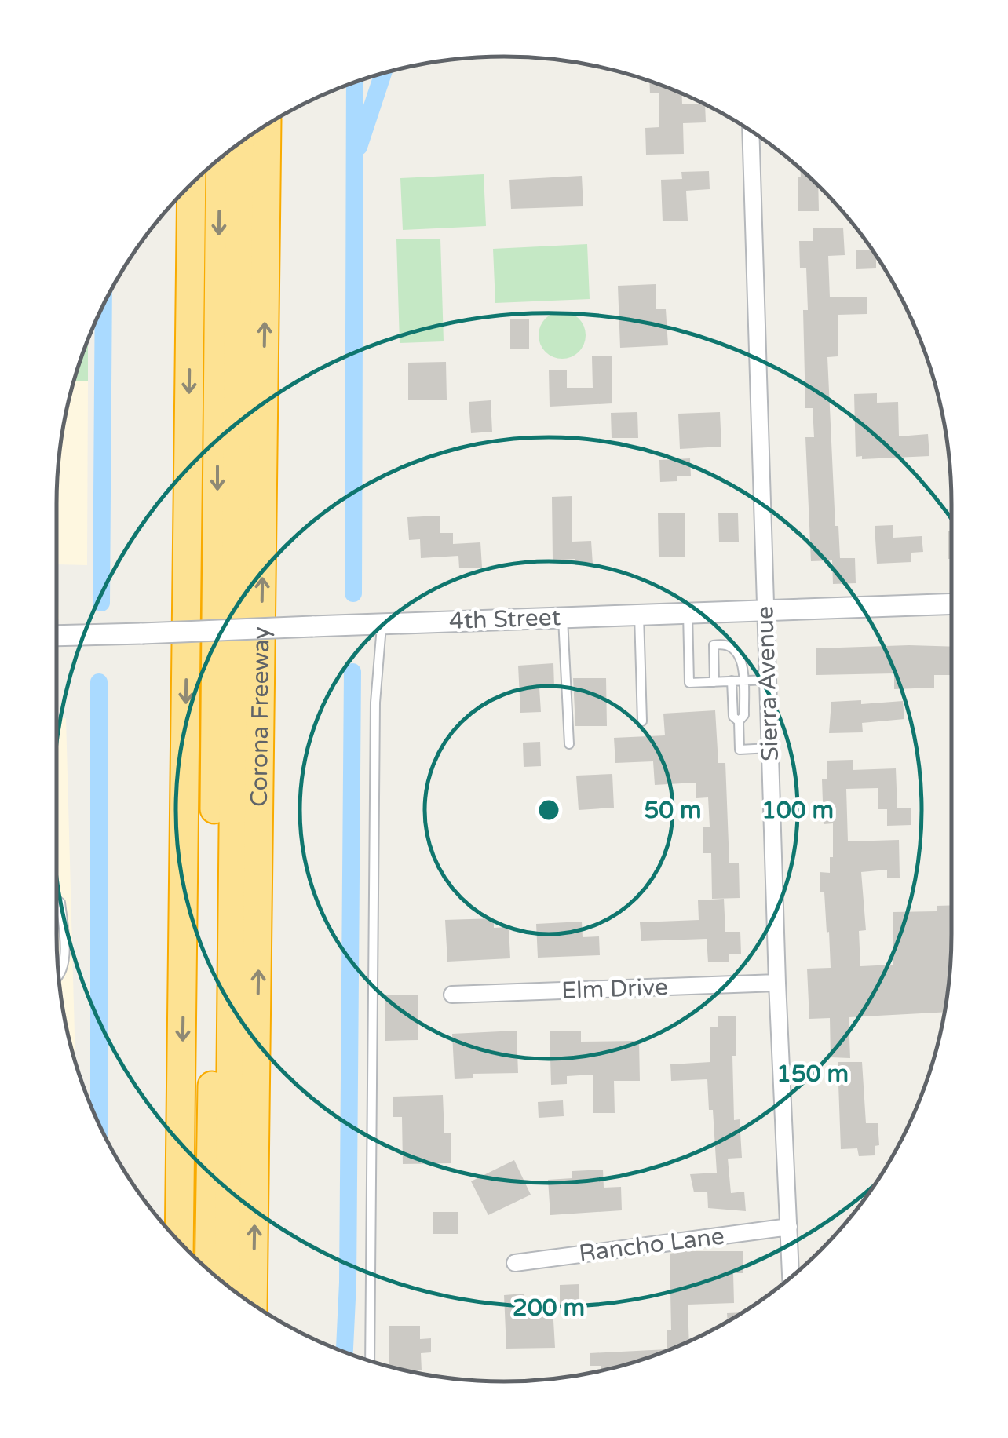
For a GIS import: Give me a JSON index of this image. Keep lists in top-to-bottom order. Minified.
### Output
{"streets":{"highway":["Corona Freeway"],"street":["4th Street","Sierra Avenue","Elm Drive","Rancho Lane"]},"crossings":[["4th Street","Sierra Avenue"],["Sierra Avenue","Elm Drive"],["Sierra Avenue","Rancho Lane"]],"rings":["50 m","100 m","150 m","200 m"]}
